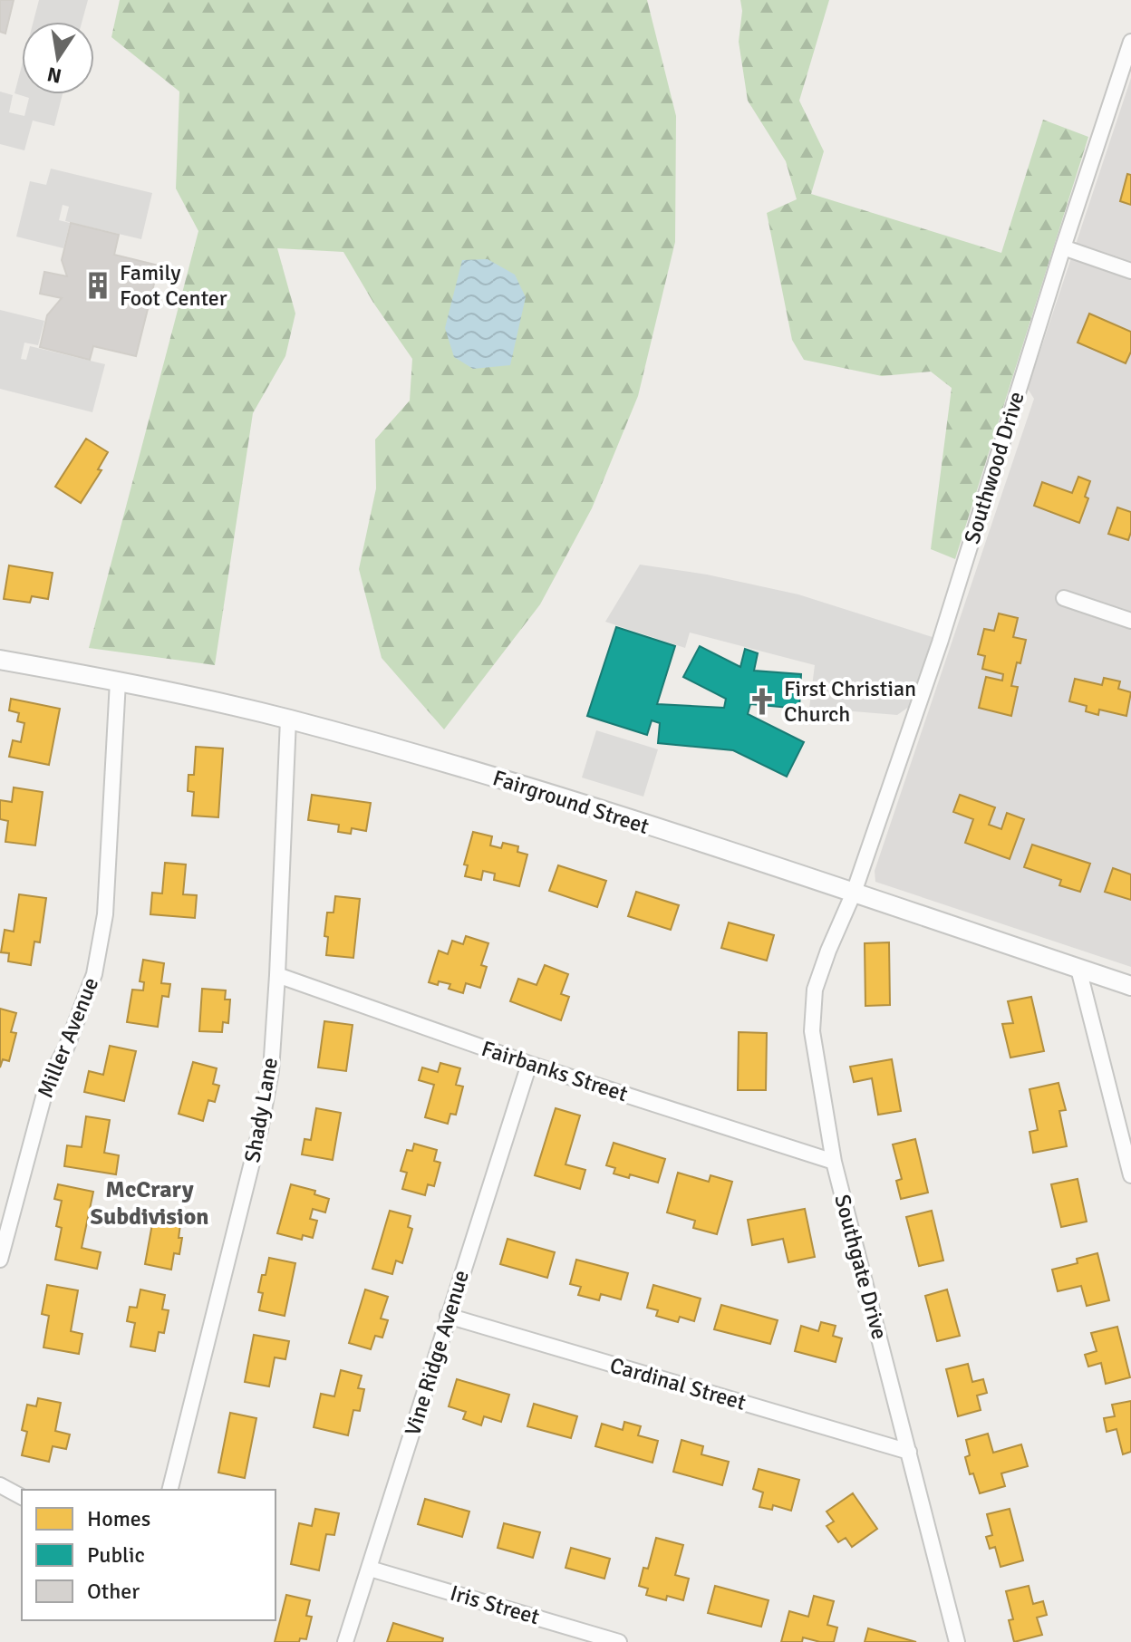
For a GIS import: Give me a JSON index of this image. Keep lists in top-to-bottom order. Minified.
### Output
{"streets":{"street":["Southwood Drive","Fairground Street","Miller Avenue","Fairbanks Street","Shady Lane","Southgate Drive","Vine Ridge Avenue","Cardinal Street","Iris Street"]},"crossings":[["Southwood Drive","Fairground Street"],["Southwood Drive","Southgate Drive"],["Fairground Street","Miller Avenue"],["Fairground Street","Shady Lane"],["Fairground Street","Southgate Drive"],["Fairbanks Street","Shady Lane"],["Fairbanks Street","Southgate Drive"],["Fairbanks Street","Vine Ridge Avenue"],["Southgate Drive","Cardinal Street"],["Vine Ridge Avenue","Cardinal Street"],["Vine Ridge Avenue","Iris Street"]],"districts":["McCrary Subdivision"],"places":{"building":["Family Foot Center"],"church":["First Christian Church"]},"legend":["Homes","Public","Other"],"north":"bottom"}
